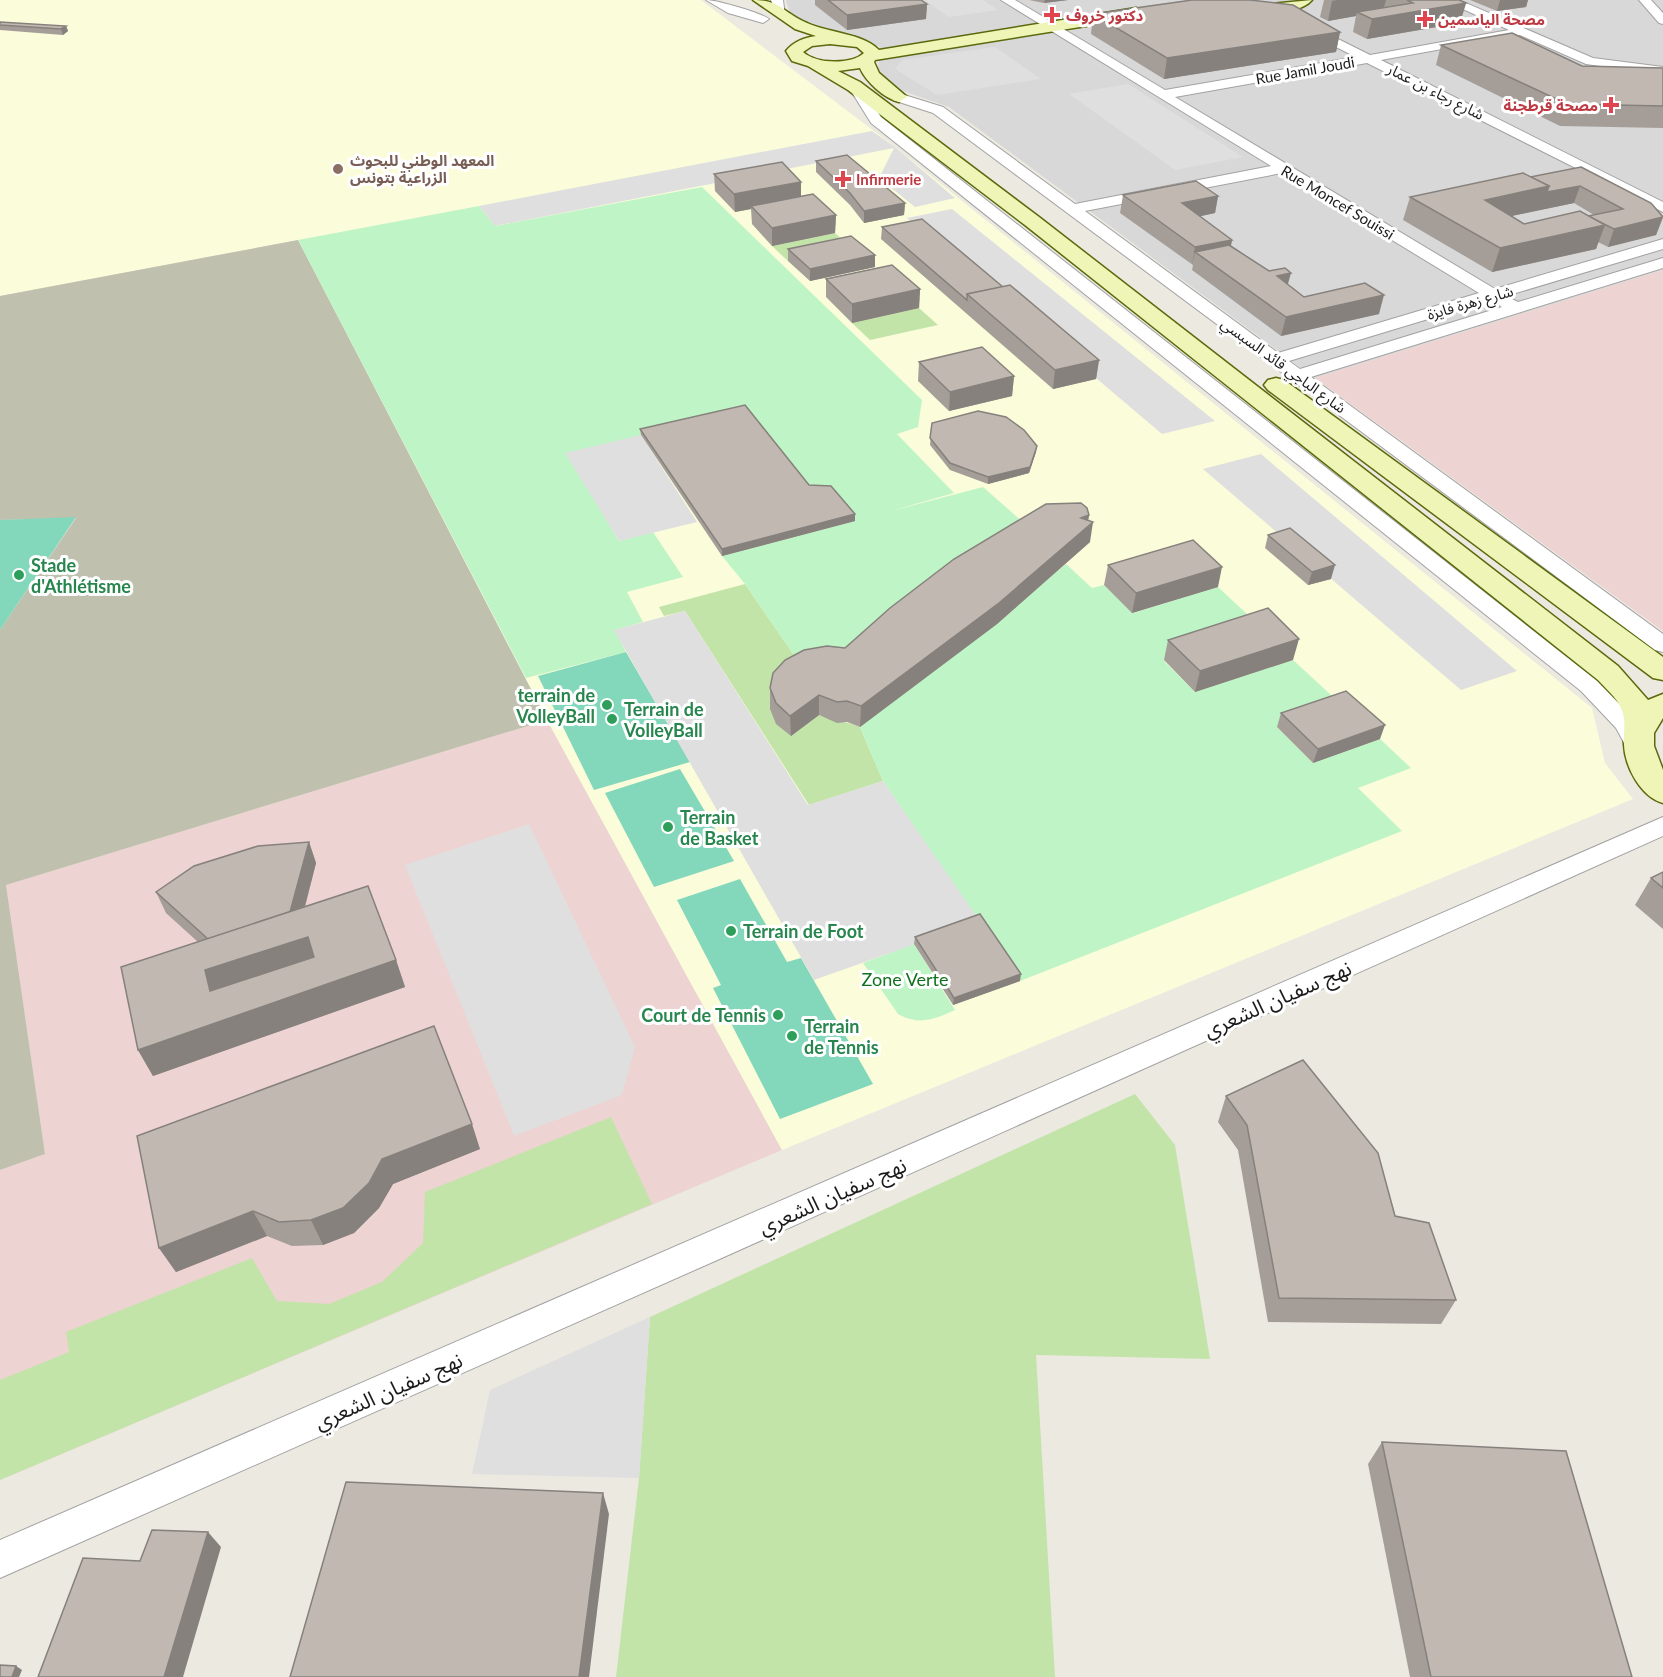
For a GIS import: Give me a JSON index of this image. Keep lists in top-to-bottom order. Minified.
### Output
{"streets":{"street":["Rue Jamil Joudi","شارع رجاء بن عمار","Rue Moncef Souissi","شارع زهرة فايزة","شارع الباجي قائد السبسي","نهج سفيان الشعري"]},"crossings":[["Rue Jamil Joudi","شارع رجاء بن عمار"],["Rue Jamil Joudi","Rue Moncef Souissi"],["Rue Moncef Souissi","شارع زهرة فايزة"],["شارع زهرة فايزة","شارع الباجي قائد السبسي"]],"parks":["Zone Verte"],"places":{"health":["دكتور خروف","مصحة الياسمين","مصحة قرطجنة","Infirmerie"],"other":["المعهد الوطني للبحوث الزراعية بتونس","Stade d'Athlétisme","terrain de VolleyBall","Terrain de VolleyBall","Terrain de Basket","Terrain de Foot","Court de Tennis","Terrain de Tennis"]}}
